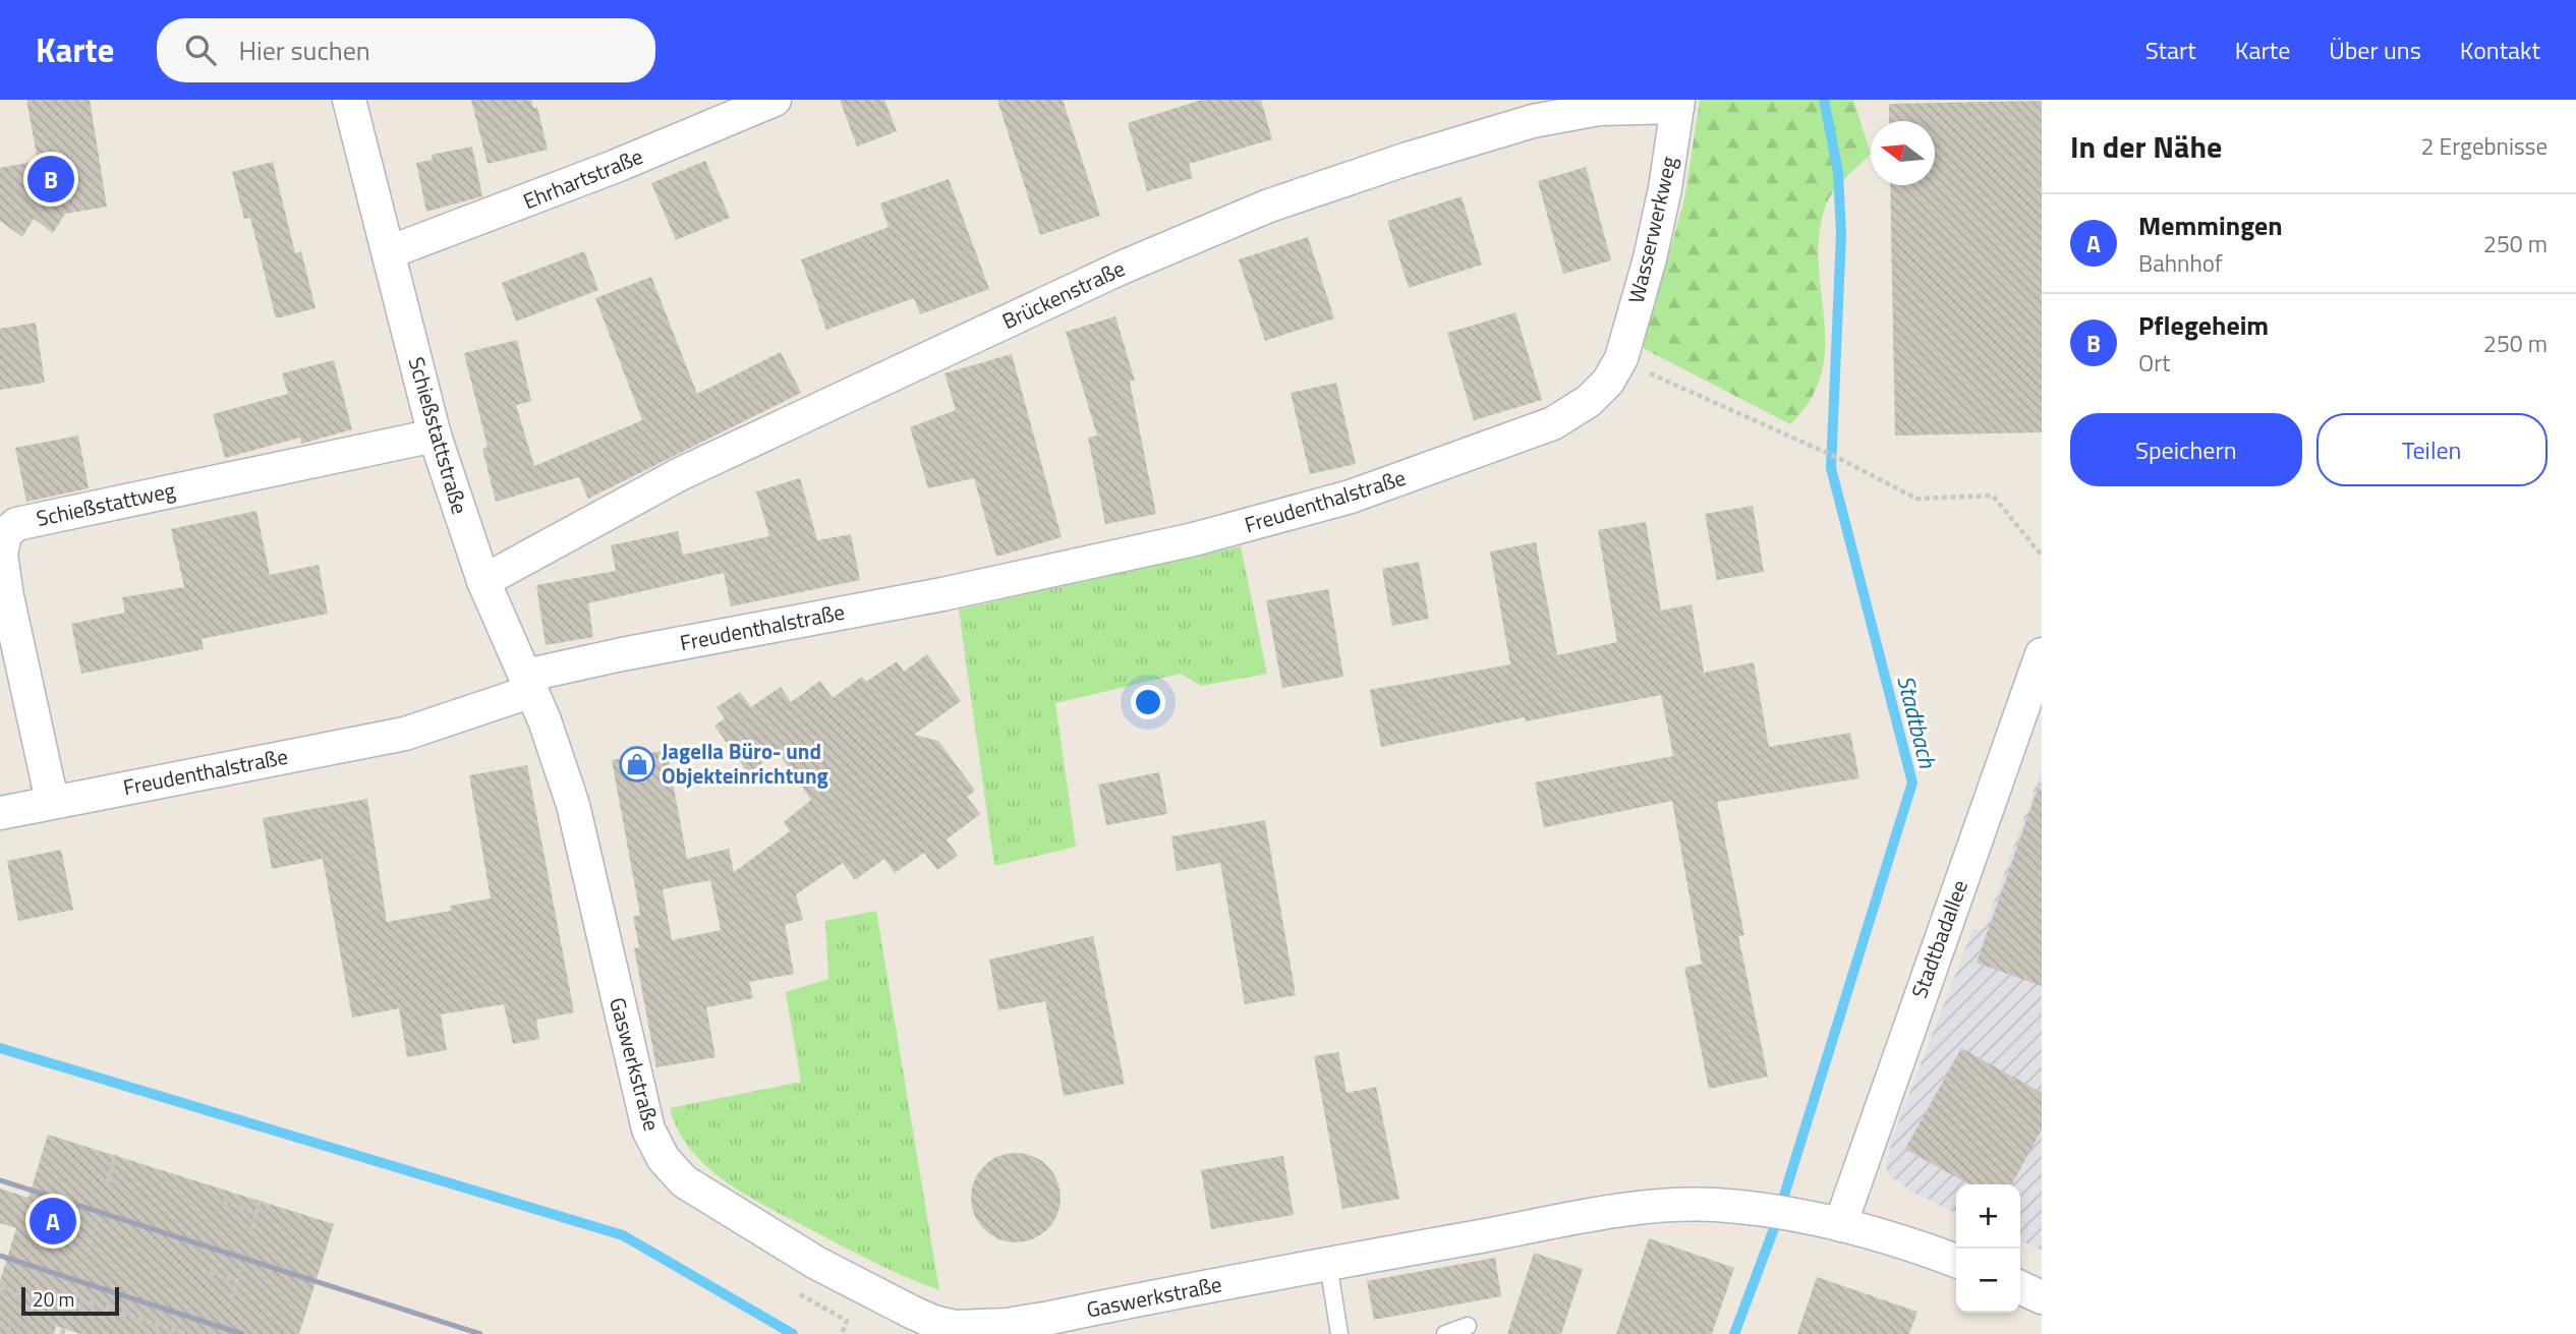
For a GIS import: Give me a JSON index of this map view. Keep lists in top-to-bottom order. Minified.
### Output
{"streets":{"street":["Ehrhartstraße","Wasserwerkweg","Brückenstraße","Schießstattstraße","Freudenthalstraße","Schießstattweg","Stadtbadallee","Gaswerkstraße"]},"crossings":[["Ehrhartstraße","Schießstattstraße"],["Wasserwerkweg","Brückenstraße"],["Wasserwerkweg","Freudenthalstraße"],["Brückenstraße","Schießstattstraße"],["Schießstattstraße","Freudenthalstraße"],["Schießstattstraße","Schießstattweg"],["Schießstattstraße","Gaswerkstraße"],["Freudenthalstraße","Schießstattweg"],["Stadtbadallee","Gaswerkstraße"]],"water":["Stadtbach"],"places":{"shop":["Jagella Büro- und Objekteinrichtung"]},"scale_bar":"20 m","north":"left","page":{"header":"Karte","search":"Hier suchen","nav":["Start","Karte","Über uns","Kontakt"],"heading":["In der Nähe","2 Ergebnisse"],"pins":["B","A"],"list":[{"mark":"A","name":"Memmingen","note":"Bahnhof","value":"250 m"},{"mark":"B","name":"Pflegeheim","note":"Ort","value":"250 m"}],"buttons":["Speichern","Teilen"],"map_buttons":["+","−"],"scale":"20 m"}}
